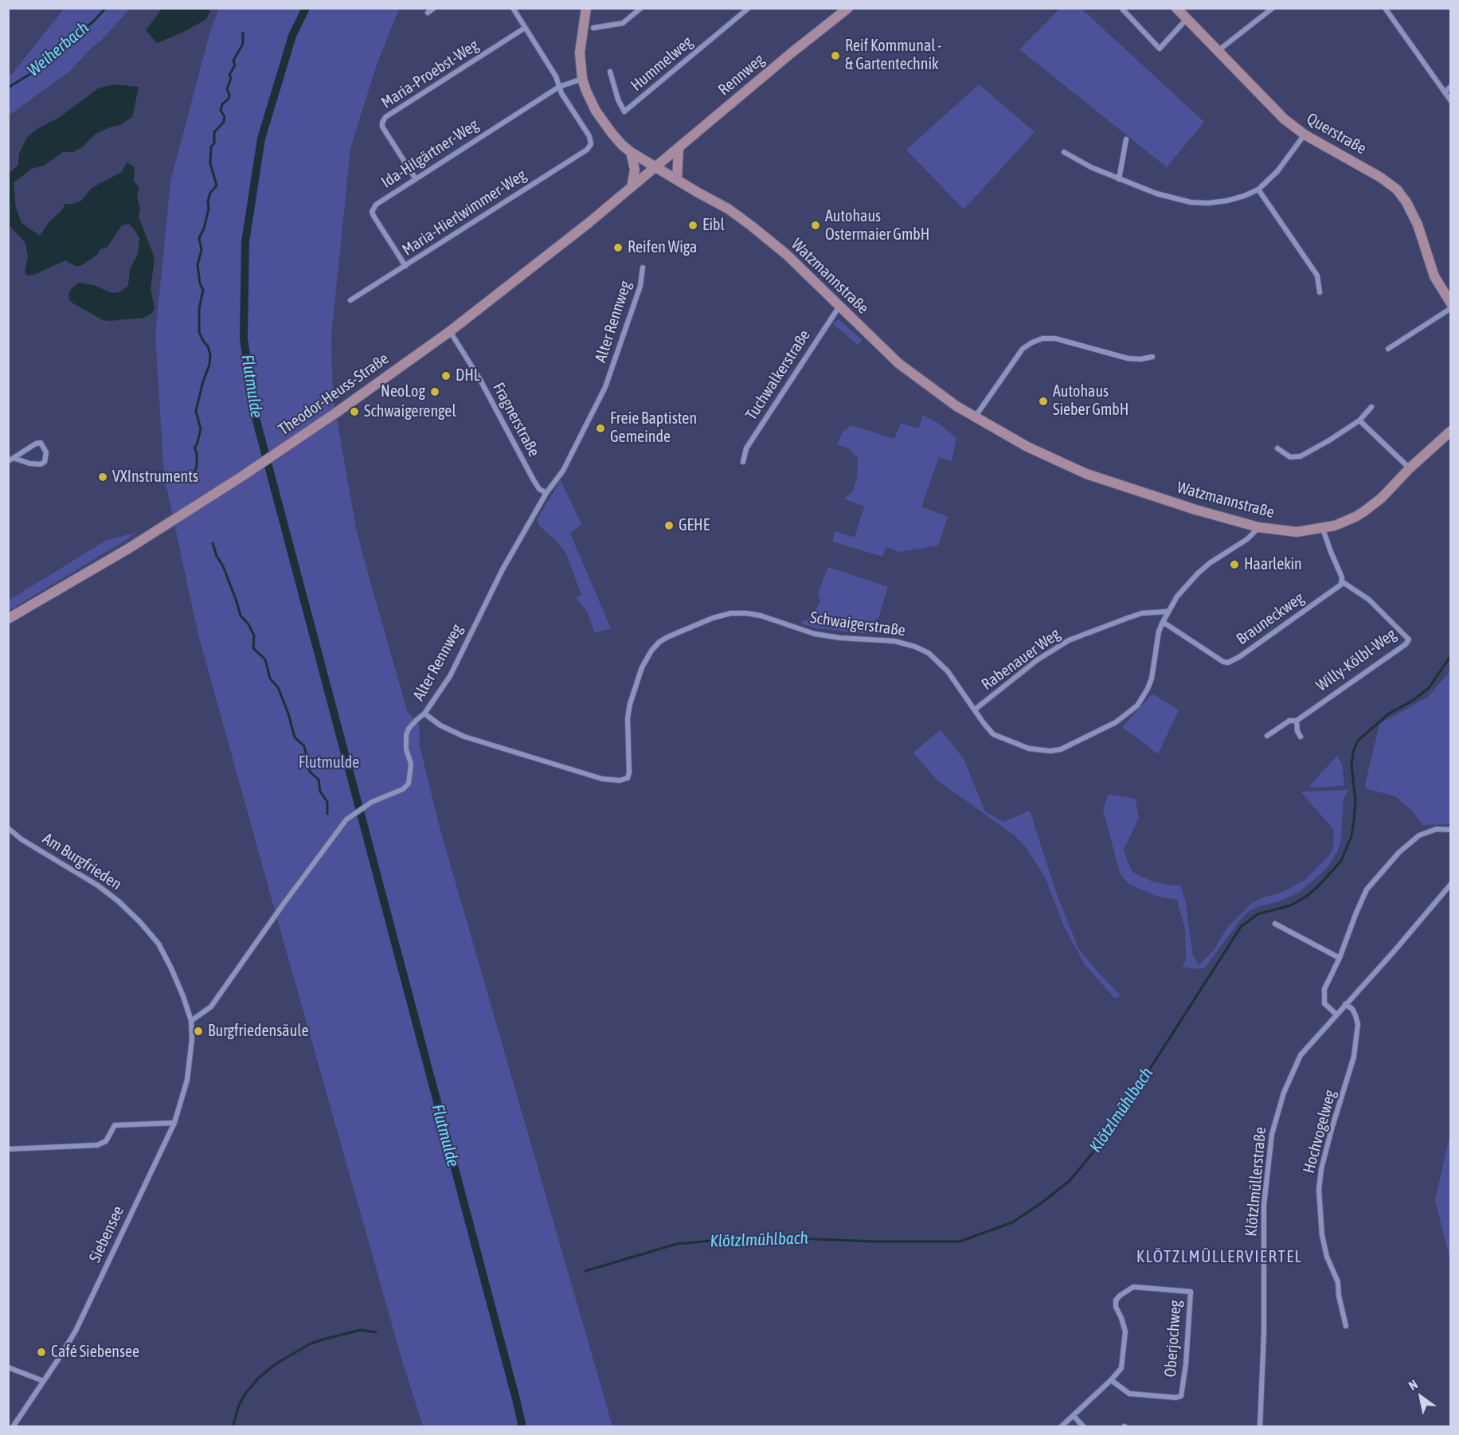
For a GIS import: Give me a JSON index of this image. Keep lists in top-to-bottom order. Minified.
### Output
{"streets":{"street":["Hummelweg","Maria-Proebst-Weg","Rennweg","Querstraße","Ida-Hilgärtner-Weg","Maria-Hierlwimmer-Weg","Watzmannstraße","Alter Rennweg","Tuchwalkerstraße","Theodor-Heuss-Straße","Fragnerstraße","Brauneckweg","Schwaigerstraße","Rabenauer Weg","Willy-Kölbl-Weg","Am Burgfrieden","Hochvogelweg","Klötzlmüllerstraße","Siebensee","Oberjochweg"]},"crossings":[["Maria-Proebst-Weg","Ida-Hilgärtner-Weg"],["Rennweg","Watzmannstraße"],["Rennweg","Theodor-Heuss-Straße"],["Ida-Hilgärtner-Weg","Maria-Hierlwimmer-Weg"],["Ida-Hilgärtner-Weg","Watzmannstraße"],["Watzmannstraße","Tuchwalkerstraße"],["Watzmannstraße","Theodor-Heuss-Straße"],["Watzmannstraße","Schwaigerstraße"],["Alter Rennweg","Fragnerstraße"],["Alter Rennweg","Schwaigerstraße"],["Alter Rennweg","Am Burgfrieden"],["Alter Rennweg","Siebensee"],["Theodor-Heuss-Straße","Fragnerstraße"],["Brauneckweg","Schwaigerstraße"],["Brauneckweg","Willy-Kölbl-Weg"],["Schwaigerstraße","Rabenauer Weg"],["Am Burgfrieden","Siebensee"],["Hochvogelweg","Klötzlmüllerstraße"]],"districts":["KLÖTZLMÜLLERVIERTEL"],"water":["Weiherbach","Flutmulde","Klötzlmühlbach"],"parks":["Flutmulde"],"places":["Reif Kommunal - & Gartentechnik","Eibl","Autohaus Ostermaier GmbH","Reifen Wiga","DHL","NeoLog","Autohaus Sieber GmbH","Schwaigerengel","Freie Baptisten Gemeinde","VXInstruments","GEHE","Haarlekin","Burgfriedensäule","Café Siebensee"],"north":"top left"}
